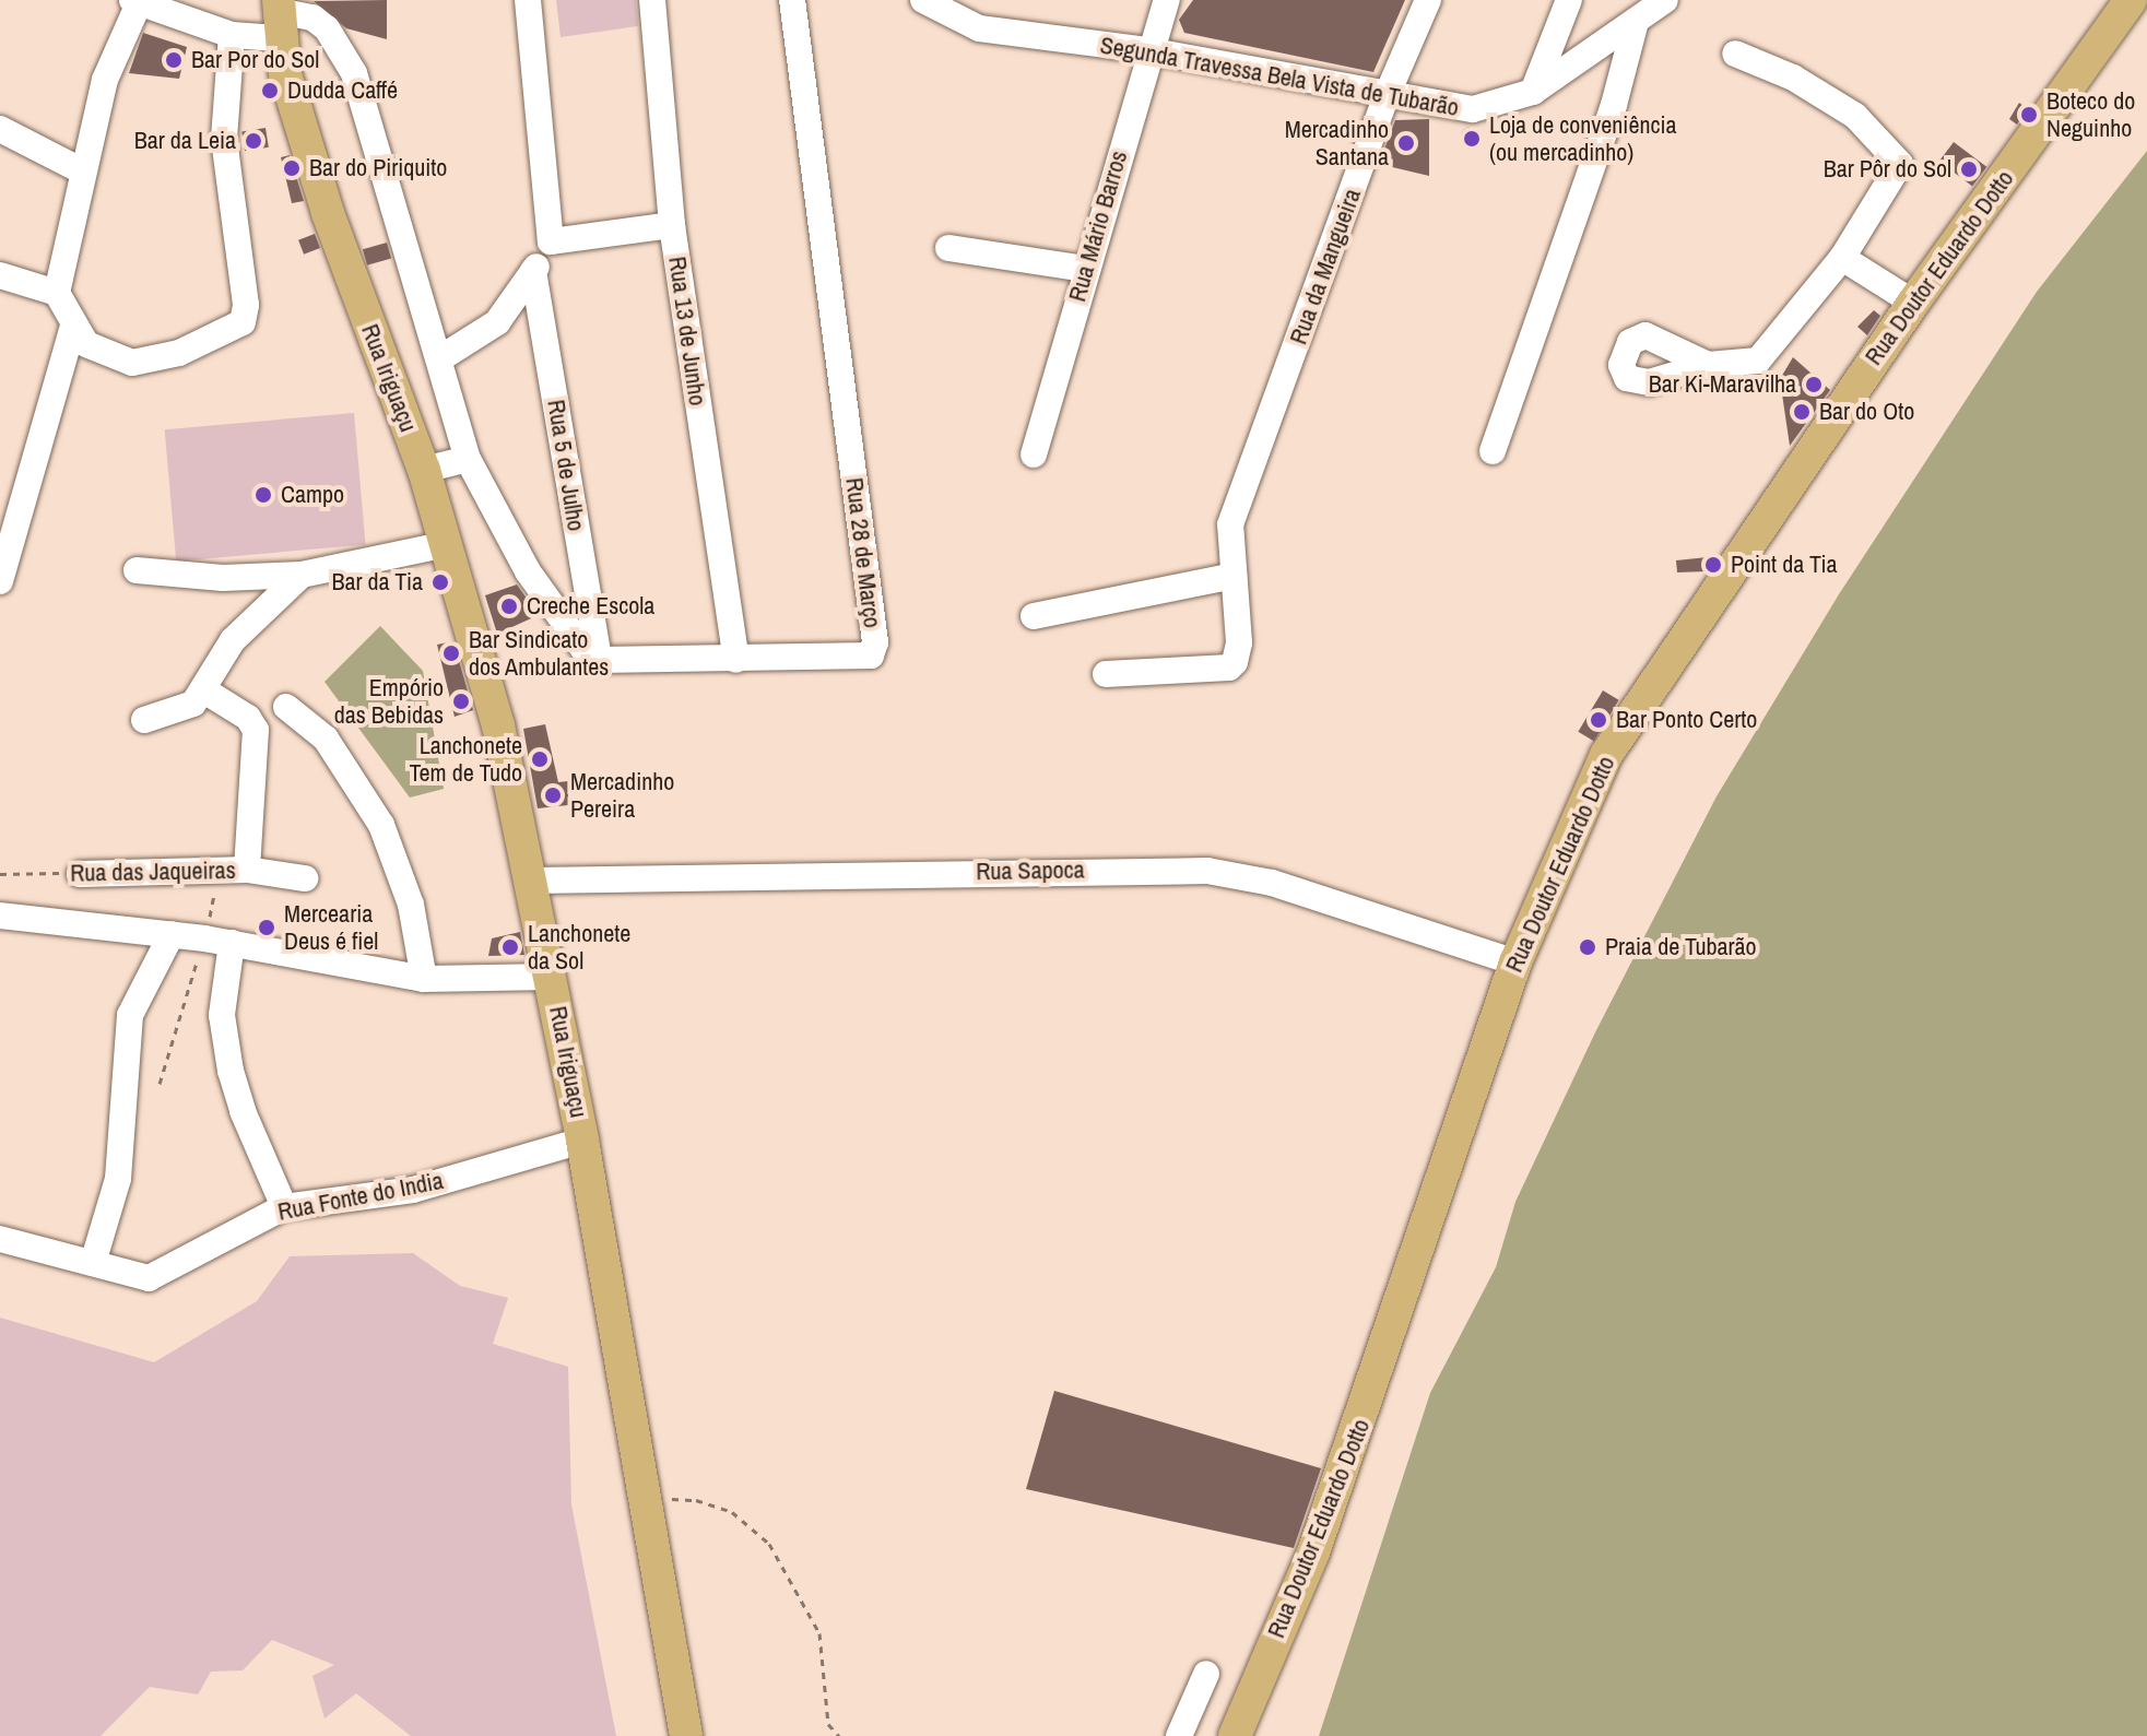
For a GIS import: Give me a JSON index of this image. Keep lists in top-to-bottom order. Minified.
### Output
{"streets":{"main road":["Rua Doutor Eduardo Dotto","Rua Iriguaçu"],"street":["Segunda Travessa Bela Vista de Tubarão","Rua Mário Barros","Rua da Mangueira","Rua 13 de Junho","Rua 5 de Julho","Rua 28 de Março","Rua Sapoca","Rua das Jaqueiras","Rua Fonte do India"]},"crossings":[["Segunda Travessa Bela Vista de Tubarão","Rua Mário Barros"],["Segunda Travessa Bela Vista de Tubarão","Rua da Mangueira"],["Rua Doutor Eduardo Dotto","Rua Sapoca"],["Rua 13 de Junho","Rua 28 de Março"],["Rua Iriguaçu","Rua Sapoca"],["Rua Iriguaçu","Rua Fonte do India"],["Rua 5 de Julho","Rua 28 de Março"]],"places":["Bar Por do Sol","Dudda Caffé","Boteco do Neguinho","Loja de conveniência (ou mercadinho)","Bar da Leia","Mercadinho Santana","Bar do Piriquito","Bar Pôr do Sol","Bar Ki-Maravilha","Bar do Oto","Campo","Point da Tia","Bar da Tia","Creche Escola","Bar Sindicato dos Ambulantes","Empório das Bebidas","Bar Ponto Certo","Lanchonete Tem de Tudo","Mercadinho Pereira","Mercearia Deus é fiel","Lanchonete da Sol","Praia de Tubarão"]}
